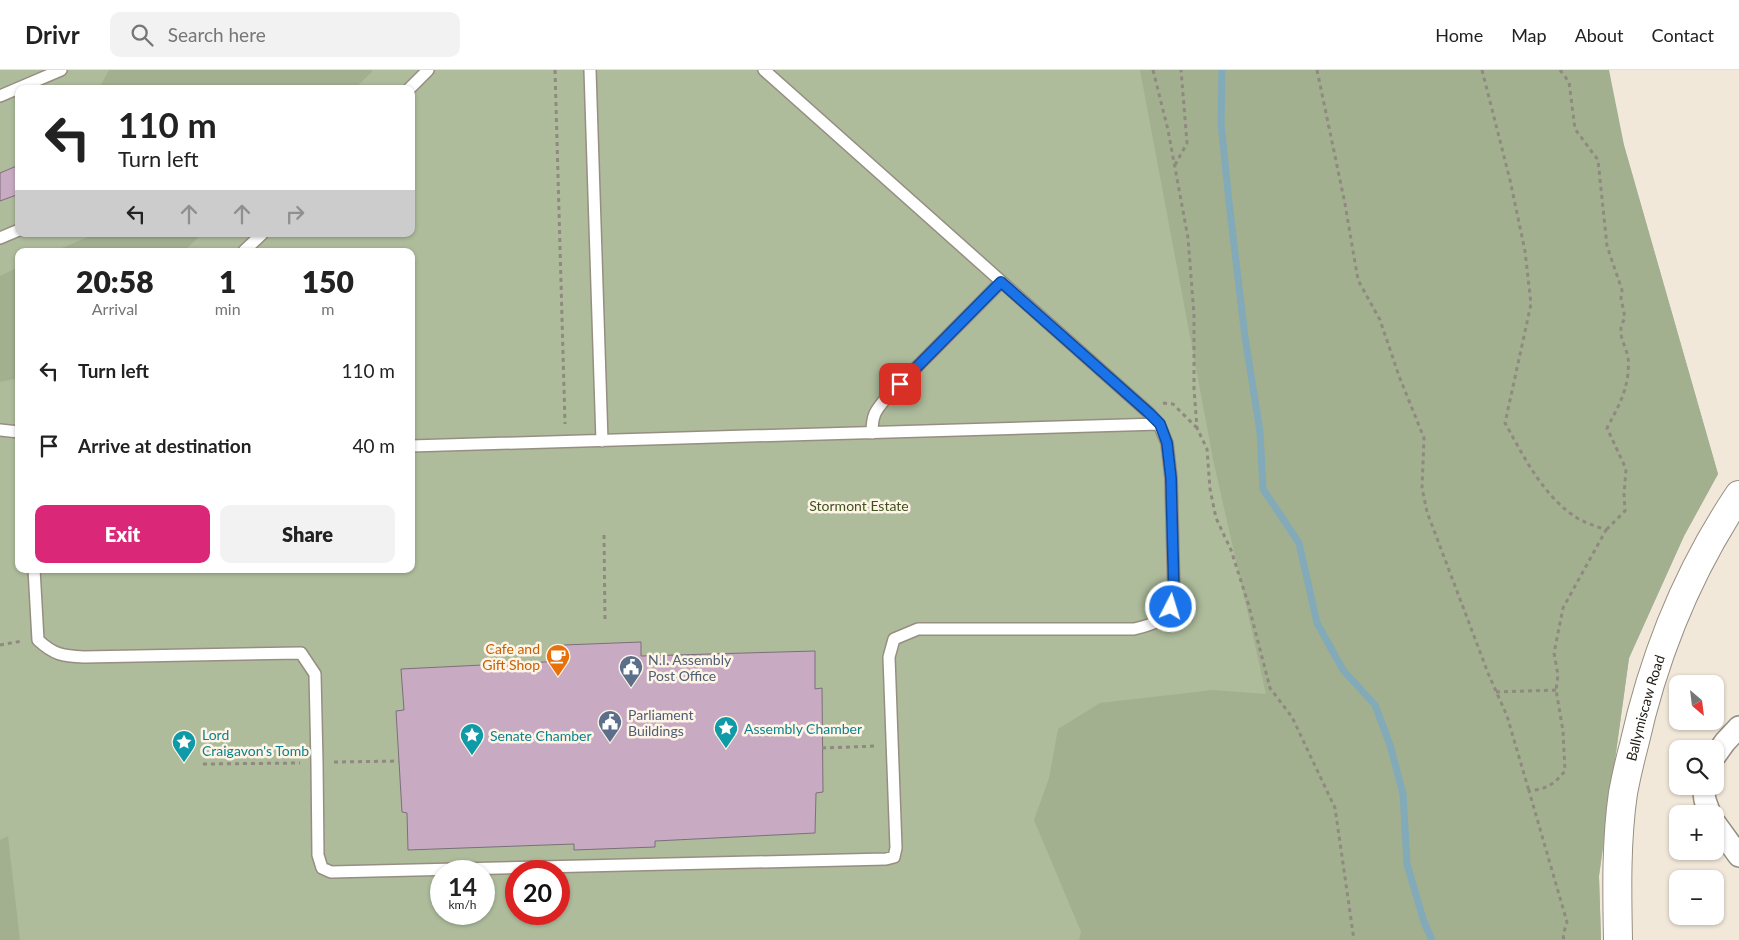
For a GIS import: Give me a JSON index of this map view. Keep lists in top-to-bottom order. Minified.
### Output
{"streets":{"main road":["Ballymiscaw Road"]},"parks":["Stormont Estate"],"places":{"cafe":["Cafe and Gift Shop"],"public building":["N.I. Assembly Post Office","Parliament Buildings"],"place":["Assembly Chamber","Senate Chamber","Lord Craigavon's Tomb"]},"north":"bottom right","page":{"header":"Drivr","search":"Search here","nav":["Home","Map","About","Contact"],"turn":["110 m","Turn left"],"eta":["20:58","Arrival","1","min","150","m"],"list":[{"name":"Turn left","value":"110 m"},{"name":"Arrive at destination","value":"40 m"}],"buttons":["Exit","Share"],"map_buttons":["+","−"],"speed":"14 km/h","limit":"20"}}
